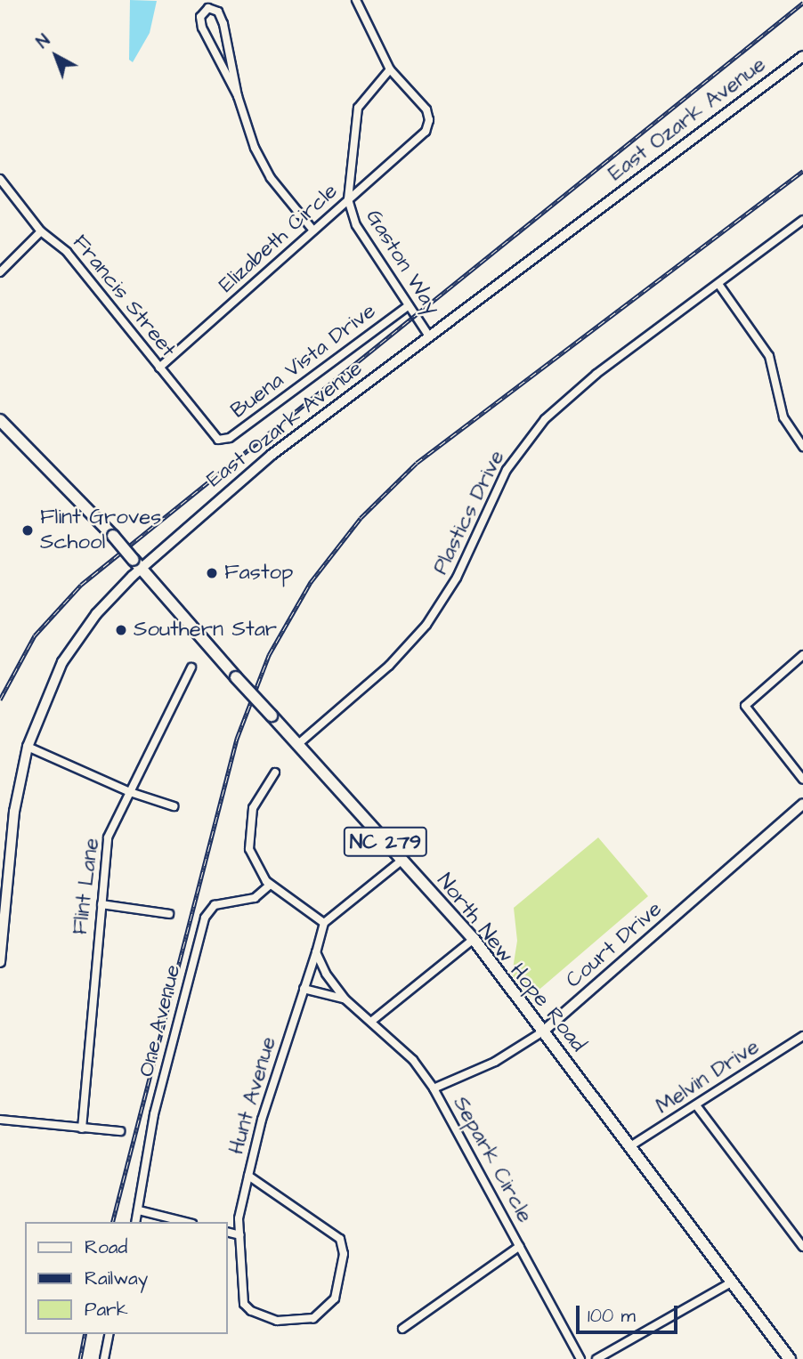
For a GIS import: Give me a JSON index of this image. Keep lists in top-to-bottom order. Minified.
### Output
{"streets":{"main road":["East Ozark Avenue","NC 279","Court Drive","North New Hope Road"],"street":["Elizabeth Circle","Gaston Way","Francis Street","Buena Vista Drive","Plastics Drive","Flint Lane","One Avenue","Melvin Drive","Hunt Avenue","Separk Circle"]},"crossings":[["East Ozark Avenue","Gaston Way"],["East Ozark Avenue","North New Hope Road"],["Elizabeth Circle","Gaston Way"],["Elizabeth Circle","Francis Street"],["Gaston Way","Buena Vista Drive"],["Francis Street","Buena Vista Drive"],["Plastics Drive","North New Hope Road"],["Court Drive","North New Hope Road"],["Court Drive","Separk Circle"],["North New Hope Road","Melvin Drive"],["Hunt Avenue","Separk Circle"]],"places":["Flint Groves School","Fastop","Southern Star"],"legend":["Road","Railway","Park"],"scale_bar":"100 m","north":"top left"}
